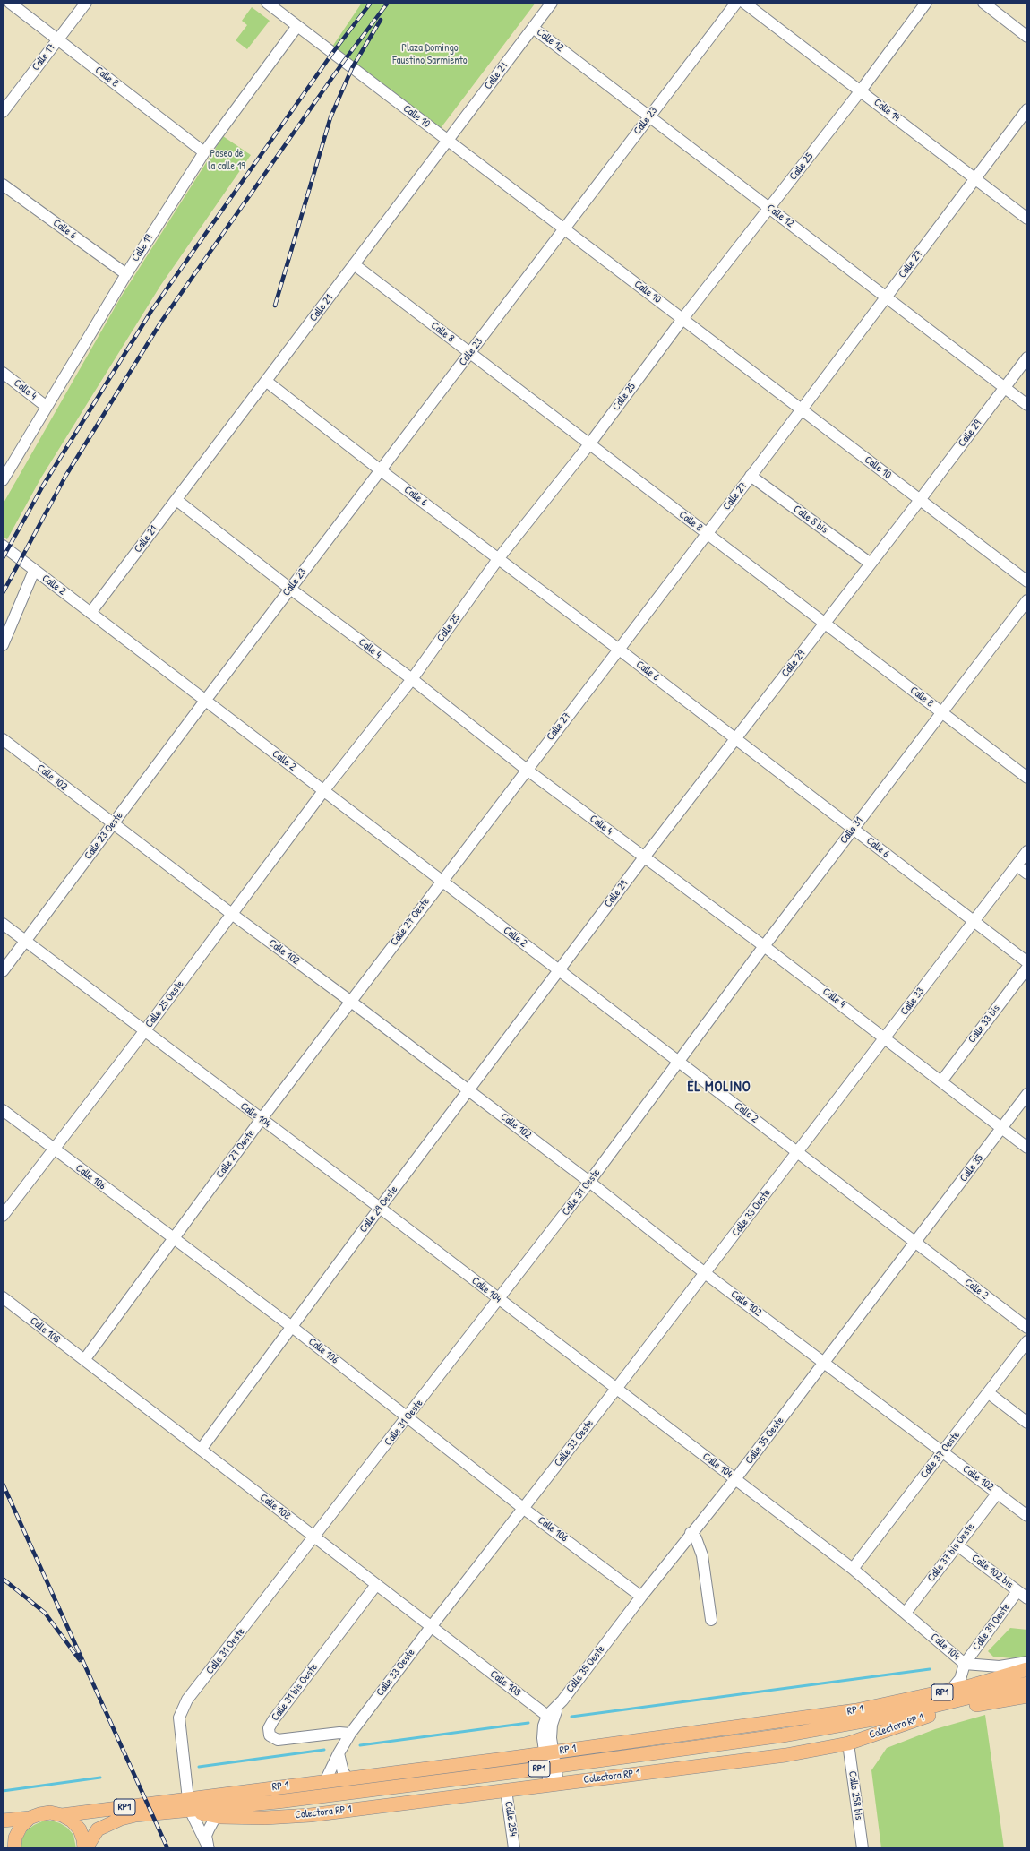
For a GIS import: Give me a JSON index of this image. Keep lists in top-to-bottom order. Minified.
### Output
{"streets":{"main road":["RP1","RP 1","Colectora RP 1"],"street":["Calle 12","Calle 17","Calle 21","Calle 8","Calle 14","Calle 10","Calle 23","Calle 25","Calle 6","Calle 19","Calle 27","Calle 4","Calle 29","Calle 8 bis","Calle 2","Calle 102","Calle 31","Calle 23 Oeste","Calle 27 Oeste","Calle 33","Calle 25 Oeste","Calle 33 bis","Calle 104","Calle 35","Calle 106","Calle 31 Oeste","Calle 29 Oeste","Calle 33 Oeste","Calle 108","Calle 35 Oeste","Calle 37 Oeste","Calle 37 bis Oeste","Calle 102 bis","Calle 39 Oeste","Calle 31 bis Oeste","Calle 258 bis","Calle 254"]},"crossings":[["Calle 12","Calle 21"],["Calle 12","Calle 23"],["Calle 12","Calle 25"],["Calle 12","Calle 27"],["Calle 12","Calle 29"],["Calle 17","Calle 8"],["Calle 21","Calle 8"],["Calle 21","Calle 10"],["Calle 21","Calle 6"],["Calle 21","Calle 4"],["Calle 21","Calle 2"],["Calle 8","Calle 23"],["Calle 8","Calle 25"],["Calle 8","Calle 19"],["Calle 8","Calle 27"],["Calle 8","Calle 29"],["Calle 8","Calle 31"],["Calle 14","Calle 25"],["Calle 14","Calle 27"],["Calle 10","Calle 23"],["Calle 10","Calle 25"],["Calle 10","Calle 19"],["Calle 10","Calle 27"],["Calle 10","Calle 29"],["Calle 23","Calle 6"],["Calle 23","Calle 4"],["Calle 23","Calle 2"],["Calle 23","Calle 23 Oeste"],["Calle 25","Calle 6"],["Calle 25","Calle 4"],["Calle 25","Calle 2"],["Calle 25","Calle 25 Oeste"],["Calle 6","Calle 19"],["Calle 6","Calle 27"],["Calle 6","Calle 29"],["Calle 6","Calle 31"],["Calle 6","Calle 33"],["Calle 19","Calle 4"],["Calle 27","Calle 4"],["Calle 27","Calle 8 bis"],["Calle 27","Calle 2"],["Calle 27","Calle 27 Oeste"],["Calle 4","Calle 29"],["Calle 4","Calle 31"],["Calle 4","Calle 33"],["Calle 4","Calle 33 bis"],["Calle 4","Calle 35"],["Calle 29","Calle 8 bis"],["Calle 29","Calle 2"],["Calle 29","Calle 29 Oeste"],["Calle 2","Calle 31"],["Calle 2","Calle 23 Oeste"],["Calle 2","Calle 27 Oeste"],["Calle 2","Calle 33"],["Calle 2","Calle 25 Oeste"],["Calle 2","Calle 35"],["Calle 2","Calle 31 Oeste"],["Calle 2","Calle 29 Oeste"],["Calle 2","Calle 33 Oeste"],["Calle 2","Calle 35 Oeste"],["Calle 102","Calle 23 Oeste"],["Calle 102","Calle 27 Oeste"],["Calle 102","Calle 25 Oeste"],["Calle 102","Calle 31 Oeste"],["Calle 102","Calle 29 Oeste"],["Calle 102","Calle 33 Oeste"],["Calle 102","Calle 35 Oeste"],["Calle 102","Calle 37 Oeste"],["Calle 102","Calle 37 bis Oeste"],["Calle 31","Calle 31 Oeste"],["Calle 23 Oeste","Calle 104"],["Calle 27 Oeste","Calle 104"],["Calle 27 Oeste","Calle 106"],["Calle 27 Oeste","Calle 108"],["Calle 33","Calle 33 Oeste"],["Calle 25 Oeste","Calle 104"],["Calle 25 Oeste","Calle 106"],["Calle 104","Calle 31 Oeste"],["Calle 104","Calle 29 Oeste"],["Calle 104","Calle 33 Oeste"],["Calle 104","Calle 35 Oeste"],["Calle 104","Calle 37 Oeste"],["Calle 104","Calle 37 bis Oeste"],["Calle 104","Calle 39 Oeste"],["Calle 104","RP 1"],["Calle 35","Calle 35 Oeste"],["Calle 106","Calle 31 Oeste"],["Calle 106","Calle 29 Oeste"],["Calle 106","Calle 33 Oeste"],["Calle 106","Calle 35 Oeste"],["Calle 31 Oeste","Calle 108"],["Calle 31 Oeste","RP 1"],["Calle 31 Oeste","Colectora RP 1"],["Calle 29 Oeste","Calle 108"],["Calle 33 Oeste","Calle 108"],["Calle 33 Oeste","Calle 31 bis Oeste"],["Calle 33 Oeste","RP 1"],["Calle 108","Calle 35 Oeste"],["Calle 108","Calle 31 bis Oeste"],["Calle 35 Oeste","RP 1"],["Calle 37 bis Oeste","Calle 102 bis"],["Calle 102 bis","Calle 39 Oeste"],["RP1","RP 1"],["RP 1","Colectora RP 1"],["Colectora RP 1","Calle 258 bis"],["Colectora RP 1","Calle 254"]],"districts":["EL MOLINO"],"parks":["Plaza Domingo Faustino Sarmiento","Paseo de la calle 19"]}
